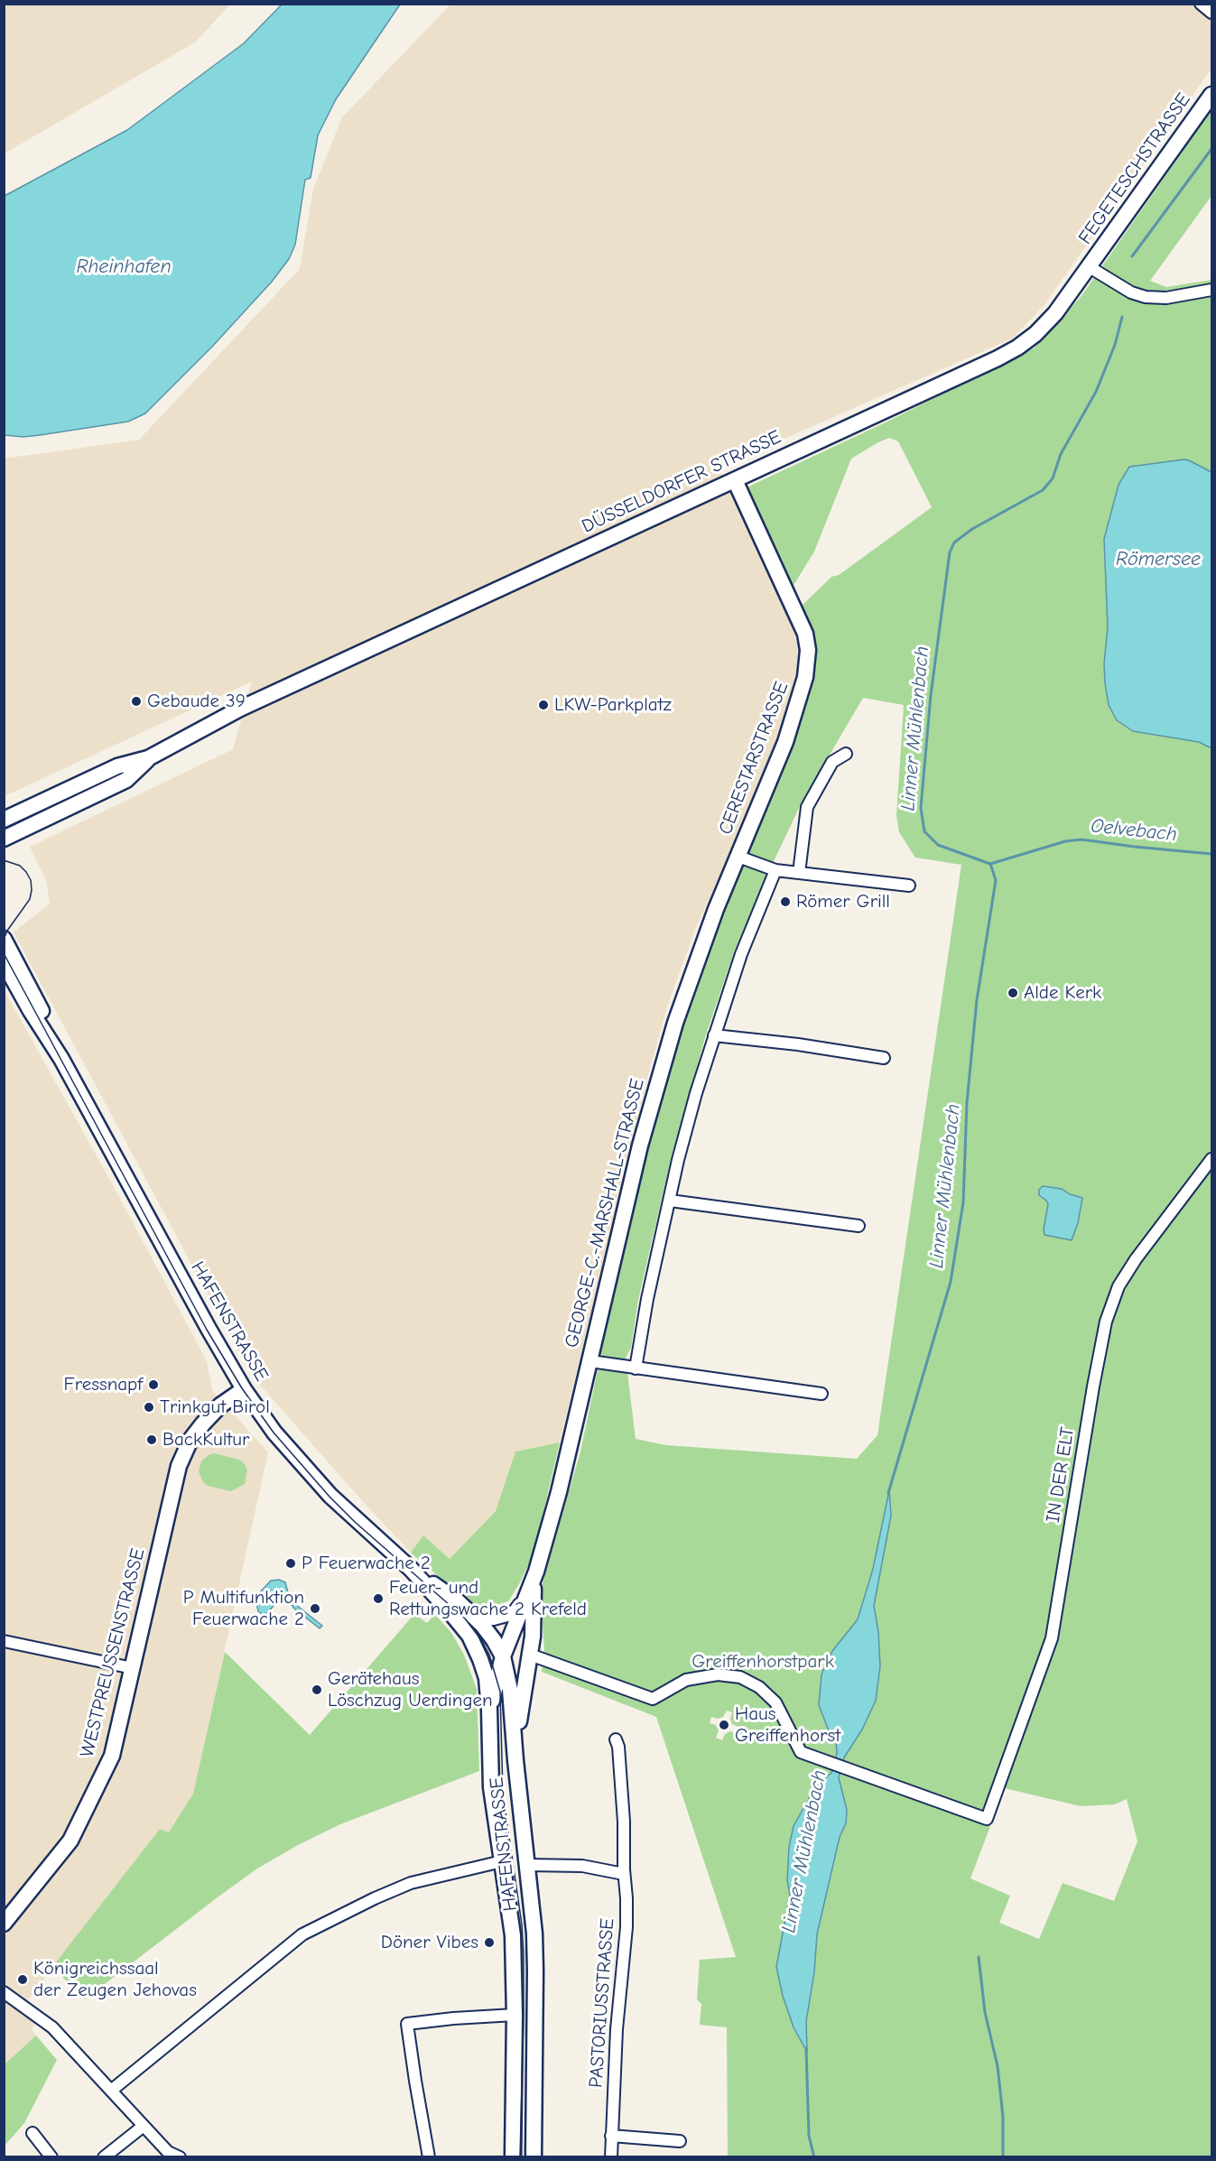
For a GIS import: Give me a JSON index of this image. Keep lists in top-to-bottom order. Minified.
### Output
{"streets":{"main road":["FEGETESCHSTRASSE","DÜSSELDORFER STRASSE","CERESTARSTRASSE","GEORGE-C.-MARSHALL-STRASSE","HAFENSTRASSE","WESTPREUSSENSTRASSE"],"street":["IN DER ELT","PASTORIUSSTRASSE"]},"crossings":[["FEGETESCHSTRASSE","DÜSSELDORFER STRASSE"],["DÜSSELDORFER STRASSE","CERESTARSTRASSE"],["CERESTARSTRASSE","GEORGE-C.-MARSHALL-STRASSE"],["GEORGE-C.-MARSHALL-STRASSE","HAFENSTRASSE"],["HAFENSTRASSE","WESTPREUSSENSTRASSE"]],"water":["Rheinhafen","Römersee","Linner Mühlenbach","Oelvebach"],"parks":["Greiffenhorstpark"],"places":["Gebaude 39","LKW-Parkplatz","Römer Grill","Alde Kerk","Fressnapf","Trinkgut Birol","BackKultur","P Feuerwache 2","Feuer- und Rettungswache 2 Krefeld","P Multifunktion Feuerwache 2","Gerätehaus Löschzug Uerdingen","Haus Greiffenhorst","Döner Vibes","Königreichssaal der Zeugen Jehovas"]}
